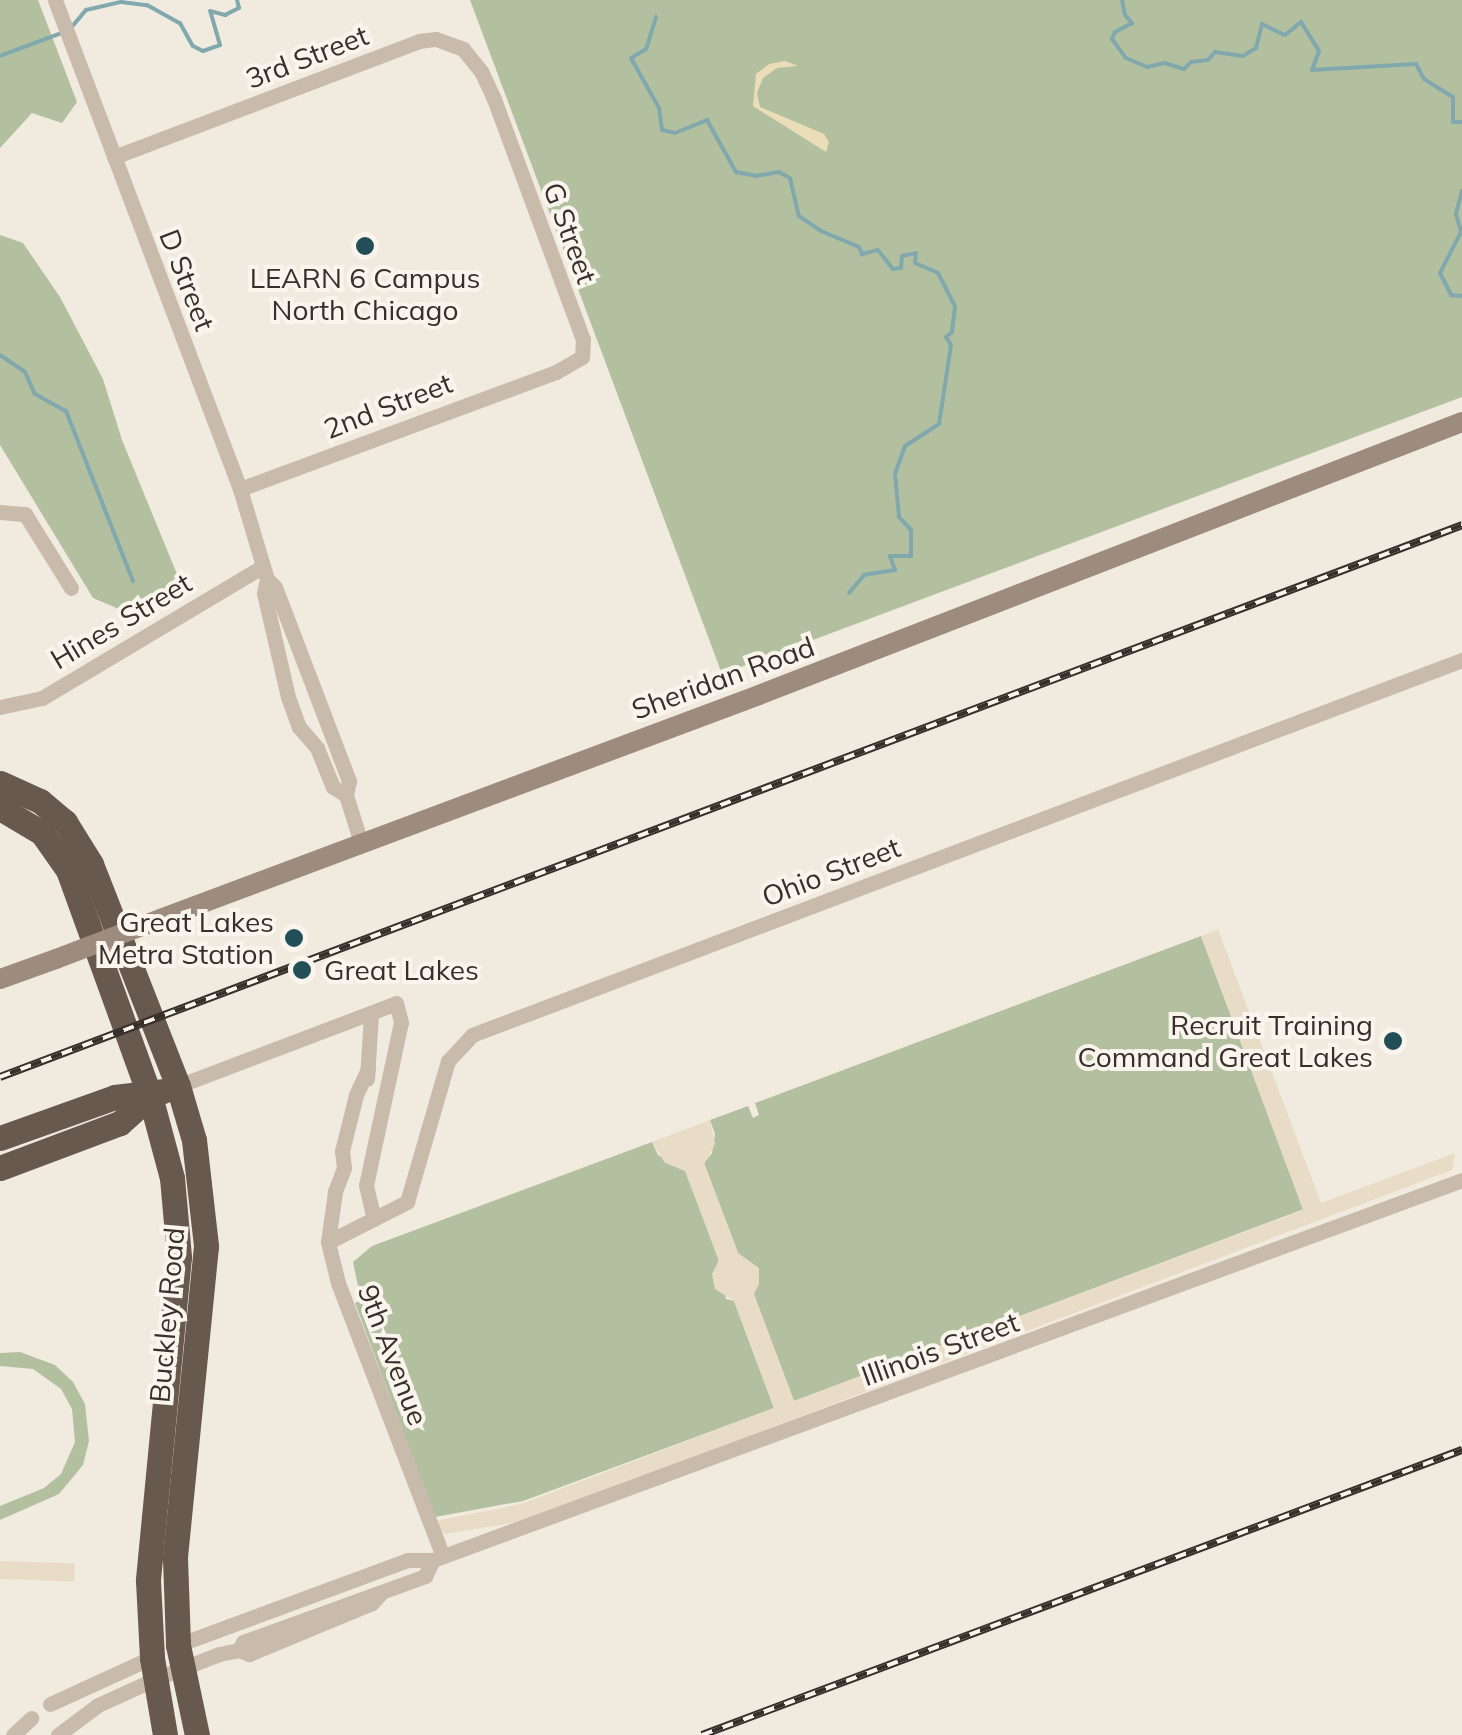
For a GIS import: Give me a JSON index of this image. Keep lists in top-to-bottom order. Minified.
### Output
{"streets":{"highway":["Buckley Road"],"main road":["Sheridan Road"],"street":["3rd Street","G Street","D Street","2nd Street","Hines Street","Ohio Street","Illinois Street","9th Avenue"]},"crossings":[["3rd Street","G Street"],["3rd Street","D Street"],["G Street","2nd Street"],["D Street","2nd Street"],["D Street","Hines Street"],["D Street","Sheridan Road"],["Ohio Street","9th Avenue"],["Buckley Road","Illinois Street"],["Illinois Street","9th Avenue"]],"places":["LEARN 6 Campus North Chicago","Great Lakes Metra Station","Great Lakes","Recruit Training Command Great Lakes"]}
